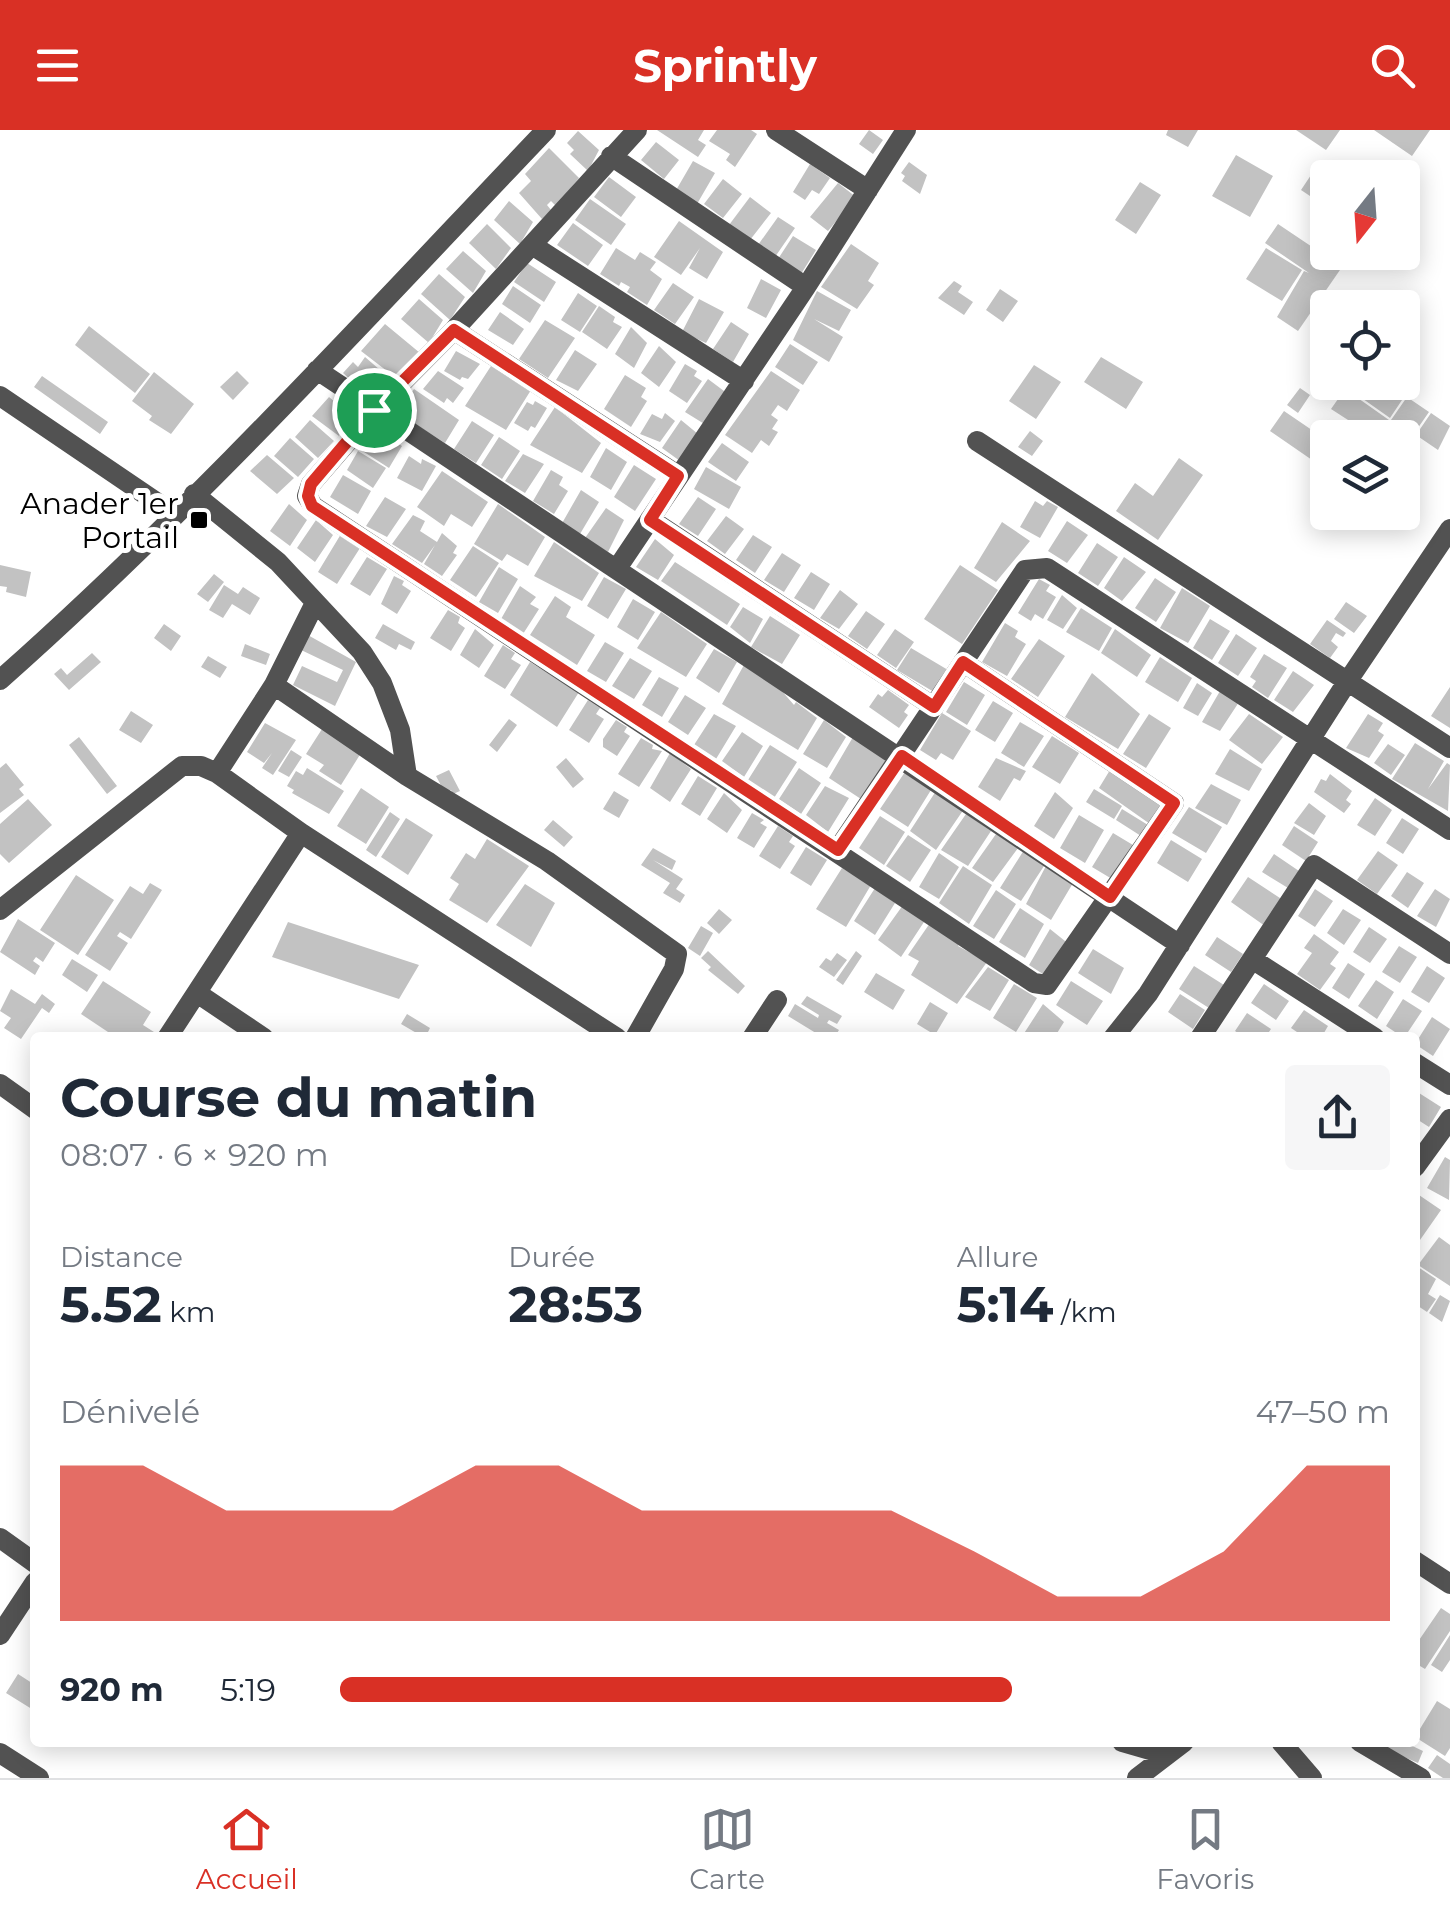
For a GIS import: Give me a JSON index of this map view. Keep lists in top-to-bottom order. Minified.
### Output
{"places":{"transit":["Anader 1er Portail"]},"north":"bottom","page":{"header":"Sprintly","heading":["Course du matin","08:07 · 6 × 920 m"],"stats":[["Distance","5.52 km"],["Durée","28:53"],["Allure","5:14 /km"]],"chart":["Dénivelé","47–50 m"],"list":[{"name":"920 m","note":"5:19"}],"tabs":["Accueil","Carte","Favoris"]}}
